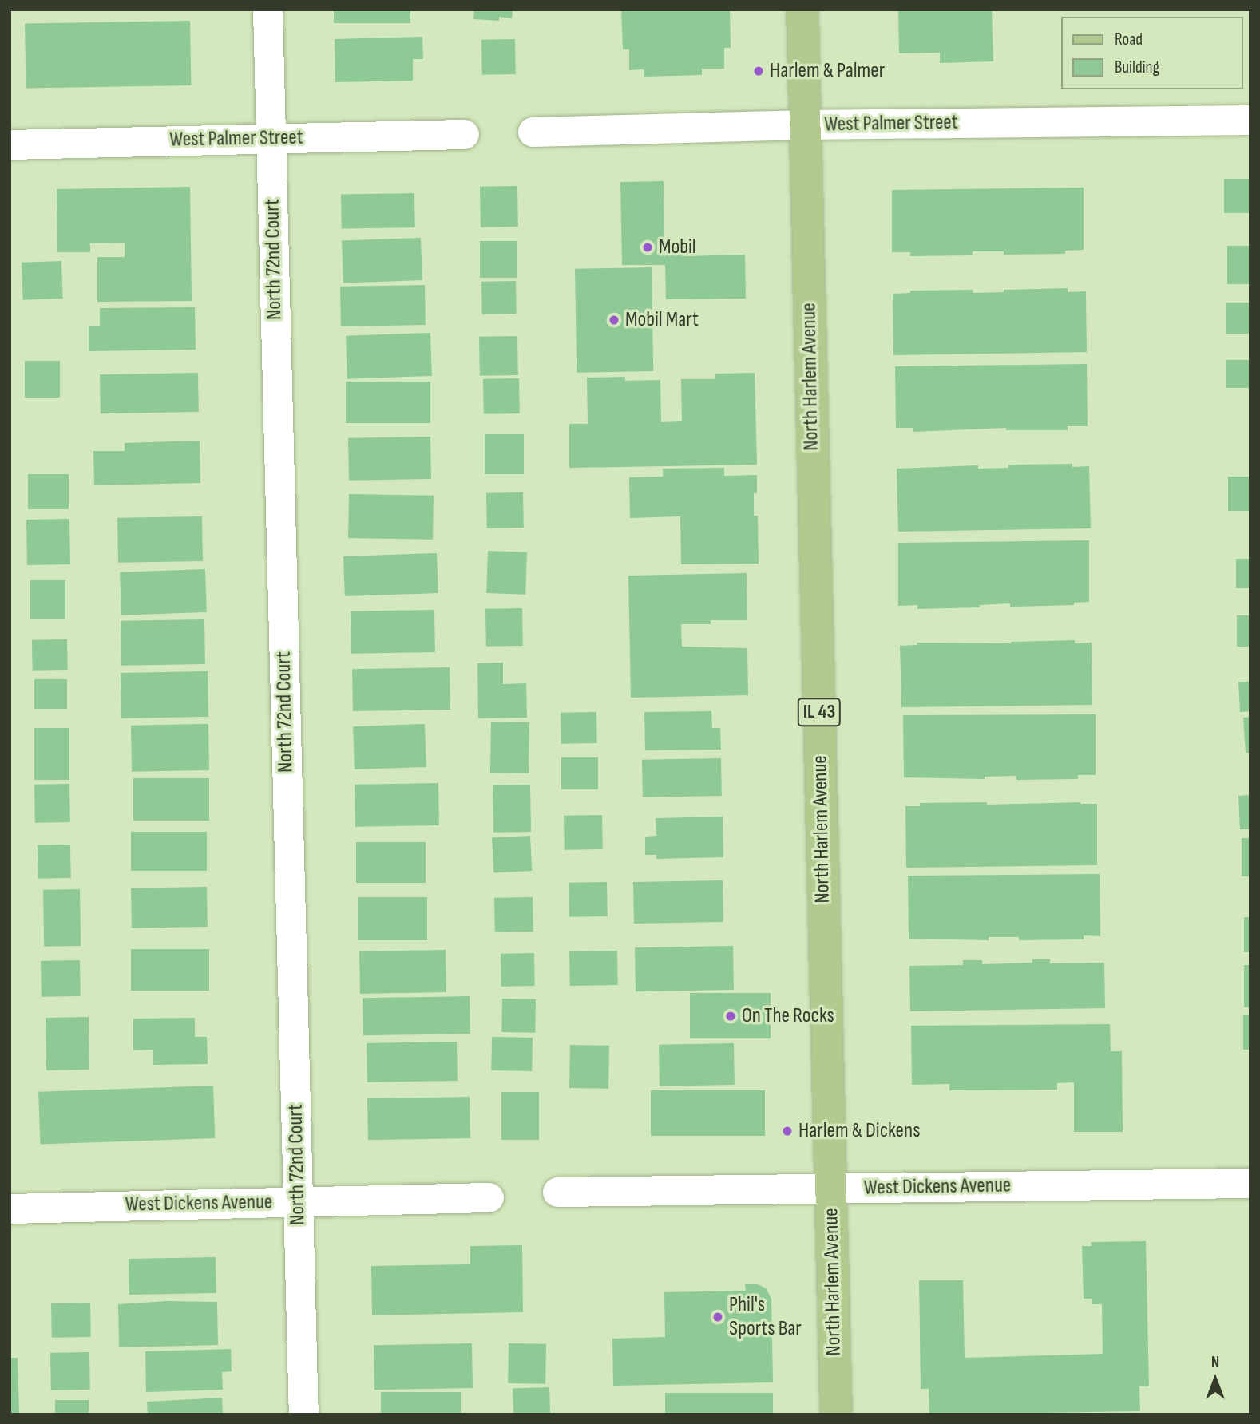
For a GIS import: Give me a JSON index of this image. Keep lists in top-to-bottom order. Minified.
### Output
{"streets":{"main road":["North Harlem Avenue","IL 43"],"street":["West Palmer Street","North 72nd Court","West Dickens Avenue"]},"crossings":[["West Palmer Street","North 72nd Court"],["West Palmer Street","North Harlem Avenue"],["North 72nd Court","West Dickens Avenue"],["North Harlem Avenue","West Dickens Avenue"]],"places":["Harlem & Palmer","Mobil","Mobil Mart","On The Rocks","Harlem & Dickens","Phil's Sports Bar"],"legend":["Road","Building"],"north":"top"}
